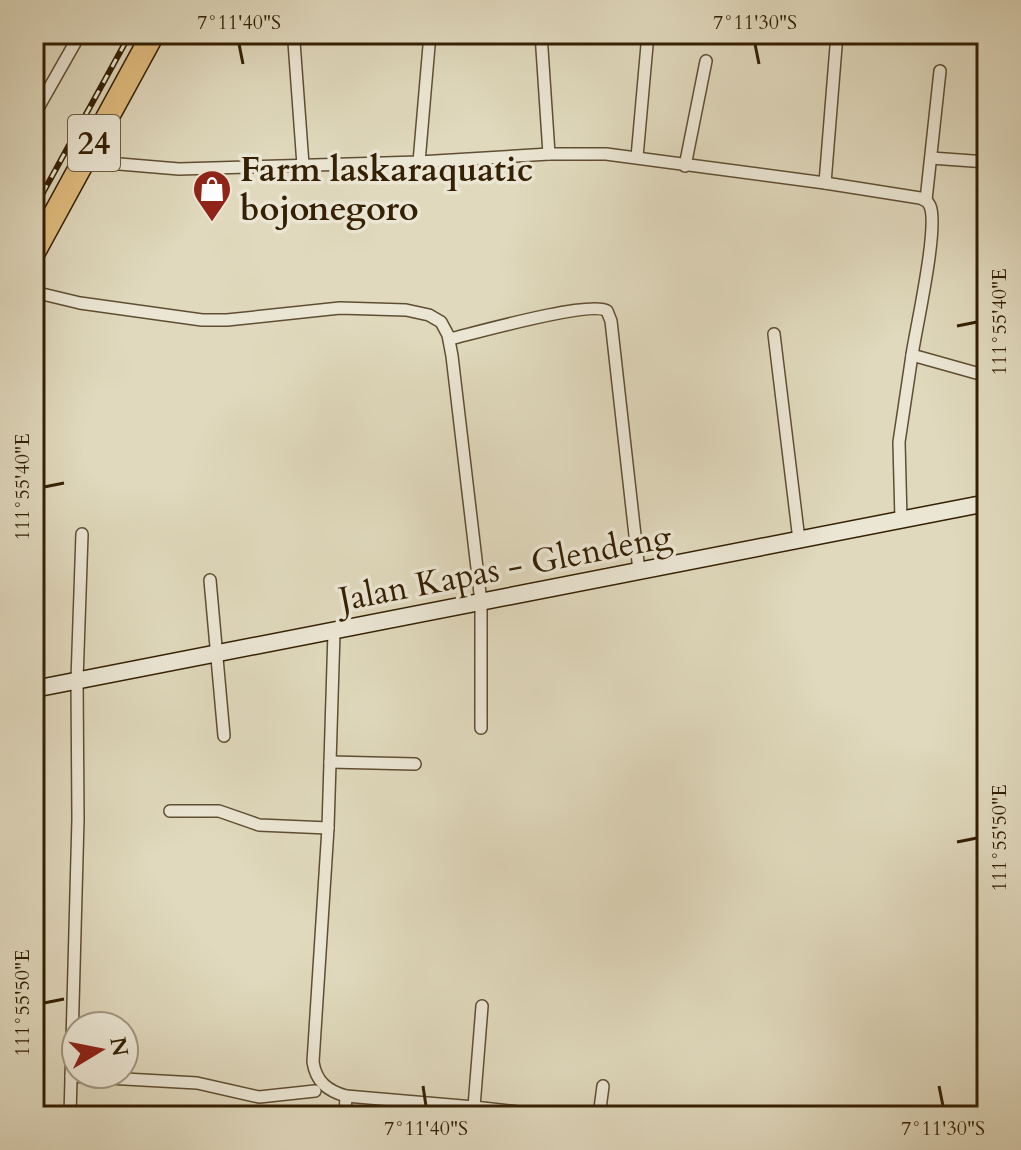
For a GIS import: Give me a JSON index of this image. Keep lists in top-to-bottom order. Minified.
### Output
{"streets":{"highway":["24"],"main road":["Jalan Kapas - Glendeng"]},"places":{"shop":["Farm laskaraquatic bojonegoro"]},"north":"right","coordinates":["7°11'40\"S","7°11'30\"S","111°55'40\"E","111°55'50\"E"]}
